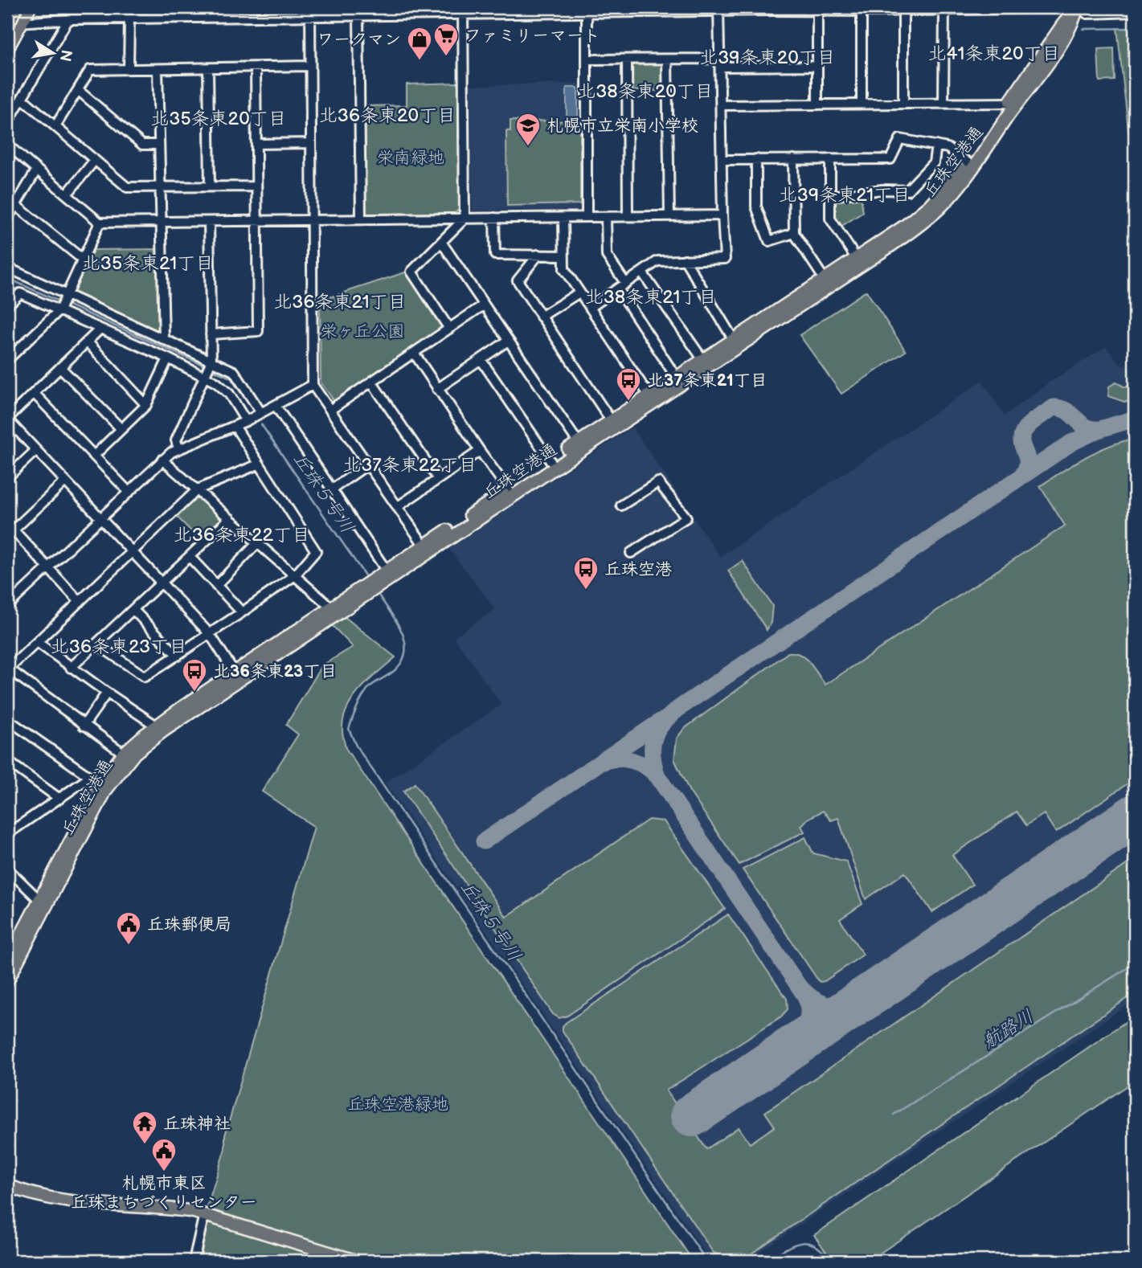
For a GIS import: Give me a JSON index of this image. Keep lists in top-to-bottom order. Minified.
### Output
{"streets":{"main road":["丘珠空港通"]},"districts":["北41条東20丁目","北39条東20丁目","北38条東20丁目","北36条東20丁目","北35条東20丁目","北39条東21丁目","北35条東21丁目","北38条東21丁目","北36条東21丁目","北37条東22丁目","北36条東22丁目","北36条東23丁目"],"water":["丘珠５号川","航路川"],"parks":["栄南緑地","栄ヶ丘公園","丘珠空港緑地"],"places":{"supermarket":["ファミリーマート"],"shop":["ワークマン"],"school or university":["札幌市立栄南小学校"],"bus stop":["北37条東21丁目","丘珠空港","北36条東23丁目"],"public building":["丘珠郵便局","札幌市東区 丘珠まちづくりセンター"],"temple":["丘珠神社"]},"north":"right"}
